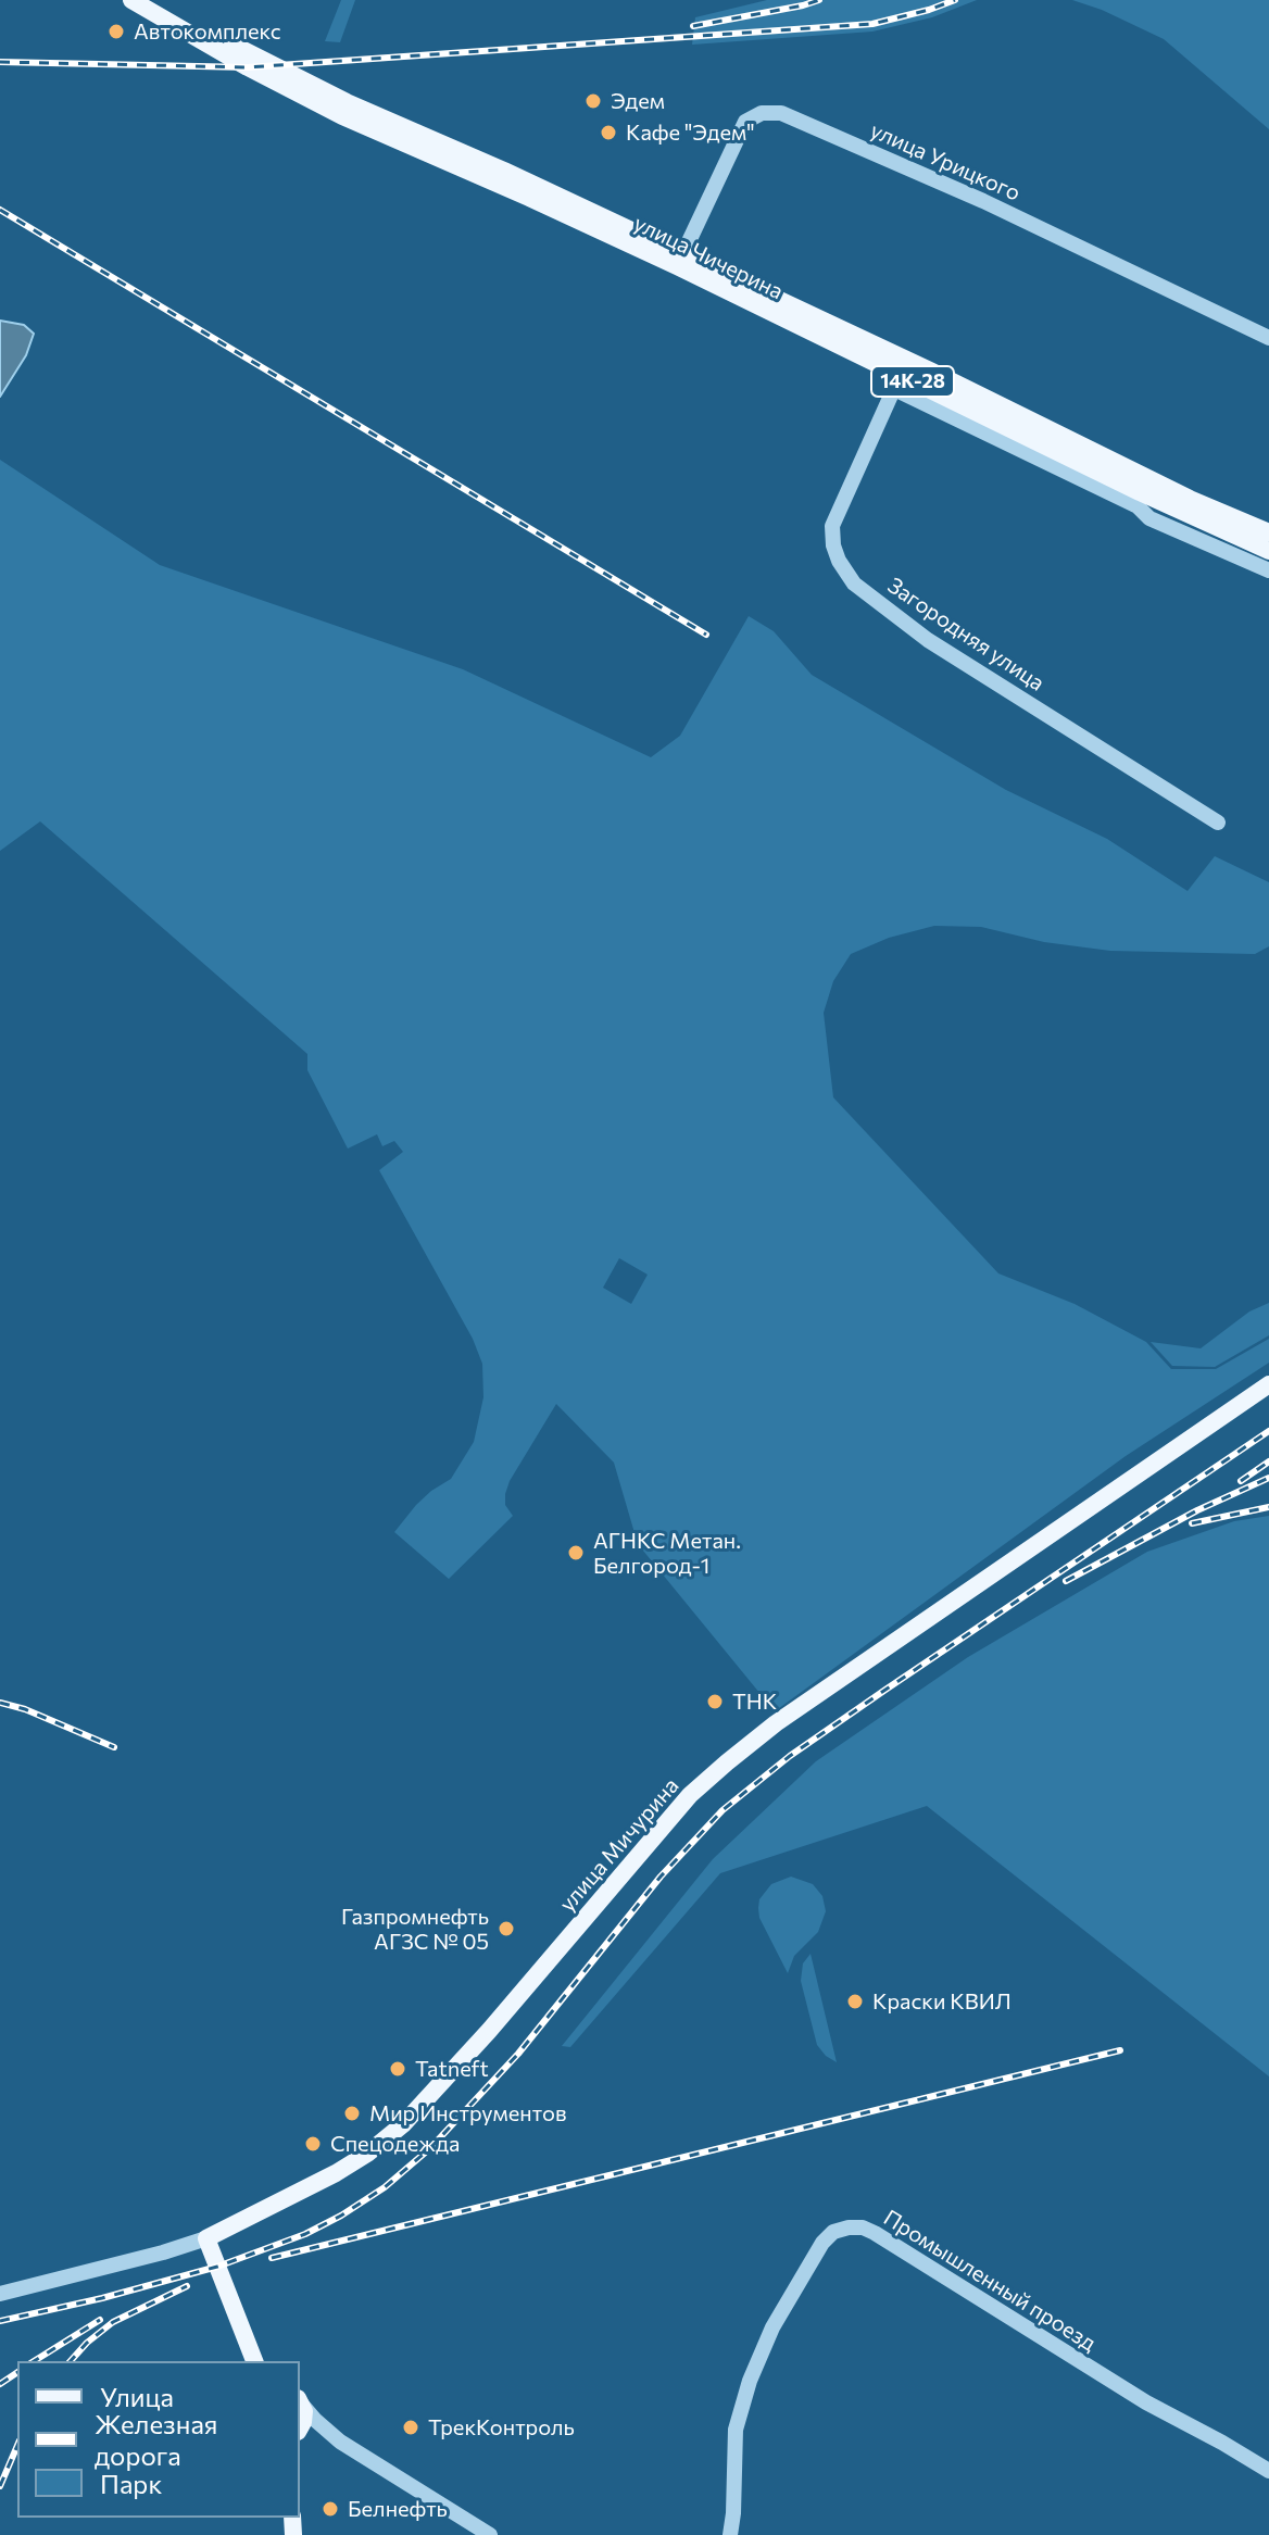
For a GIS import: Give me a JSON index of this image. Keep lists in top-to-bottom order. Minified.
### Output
{"streets":{"main road":["улица Чичерина","14К-28","улица Мичурина"],"street":["улица Урицкого","Загородняя улица","Промышленный проезд"]},"crossings":[["улица Урицкого","улица Чичерина"],["улица Чичерина","Загородняя улица"]],"places":["Автокомплекс","Эдем","Кафе \"Эдем\"","АГНКС Метан. Белгород-1","ТНК","Газпромнефть АГЗС № 05","Краски КВИЛ","Tatneft","Мир Инструментов","Спецодежда","ТрекКонтроль","Белнефть"],"legend":["Улица","Железная дорога","Парк"]}
